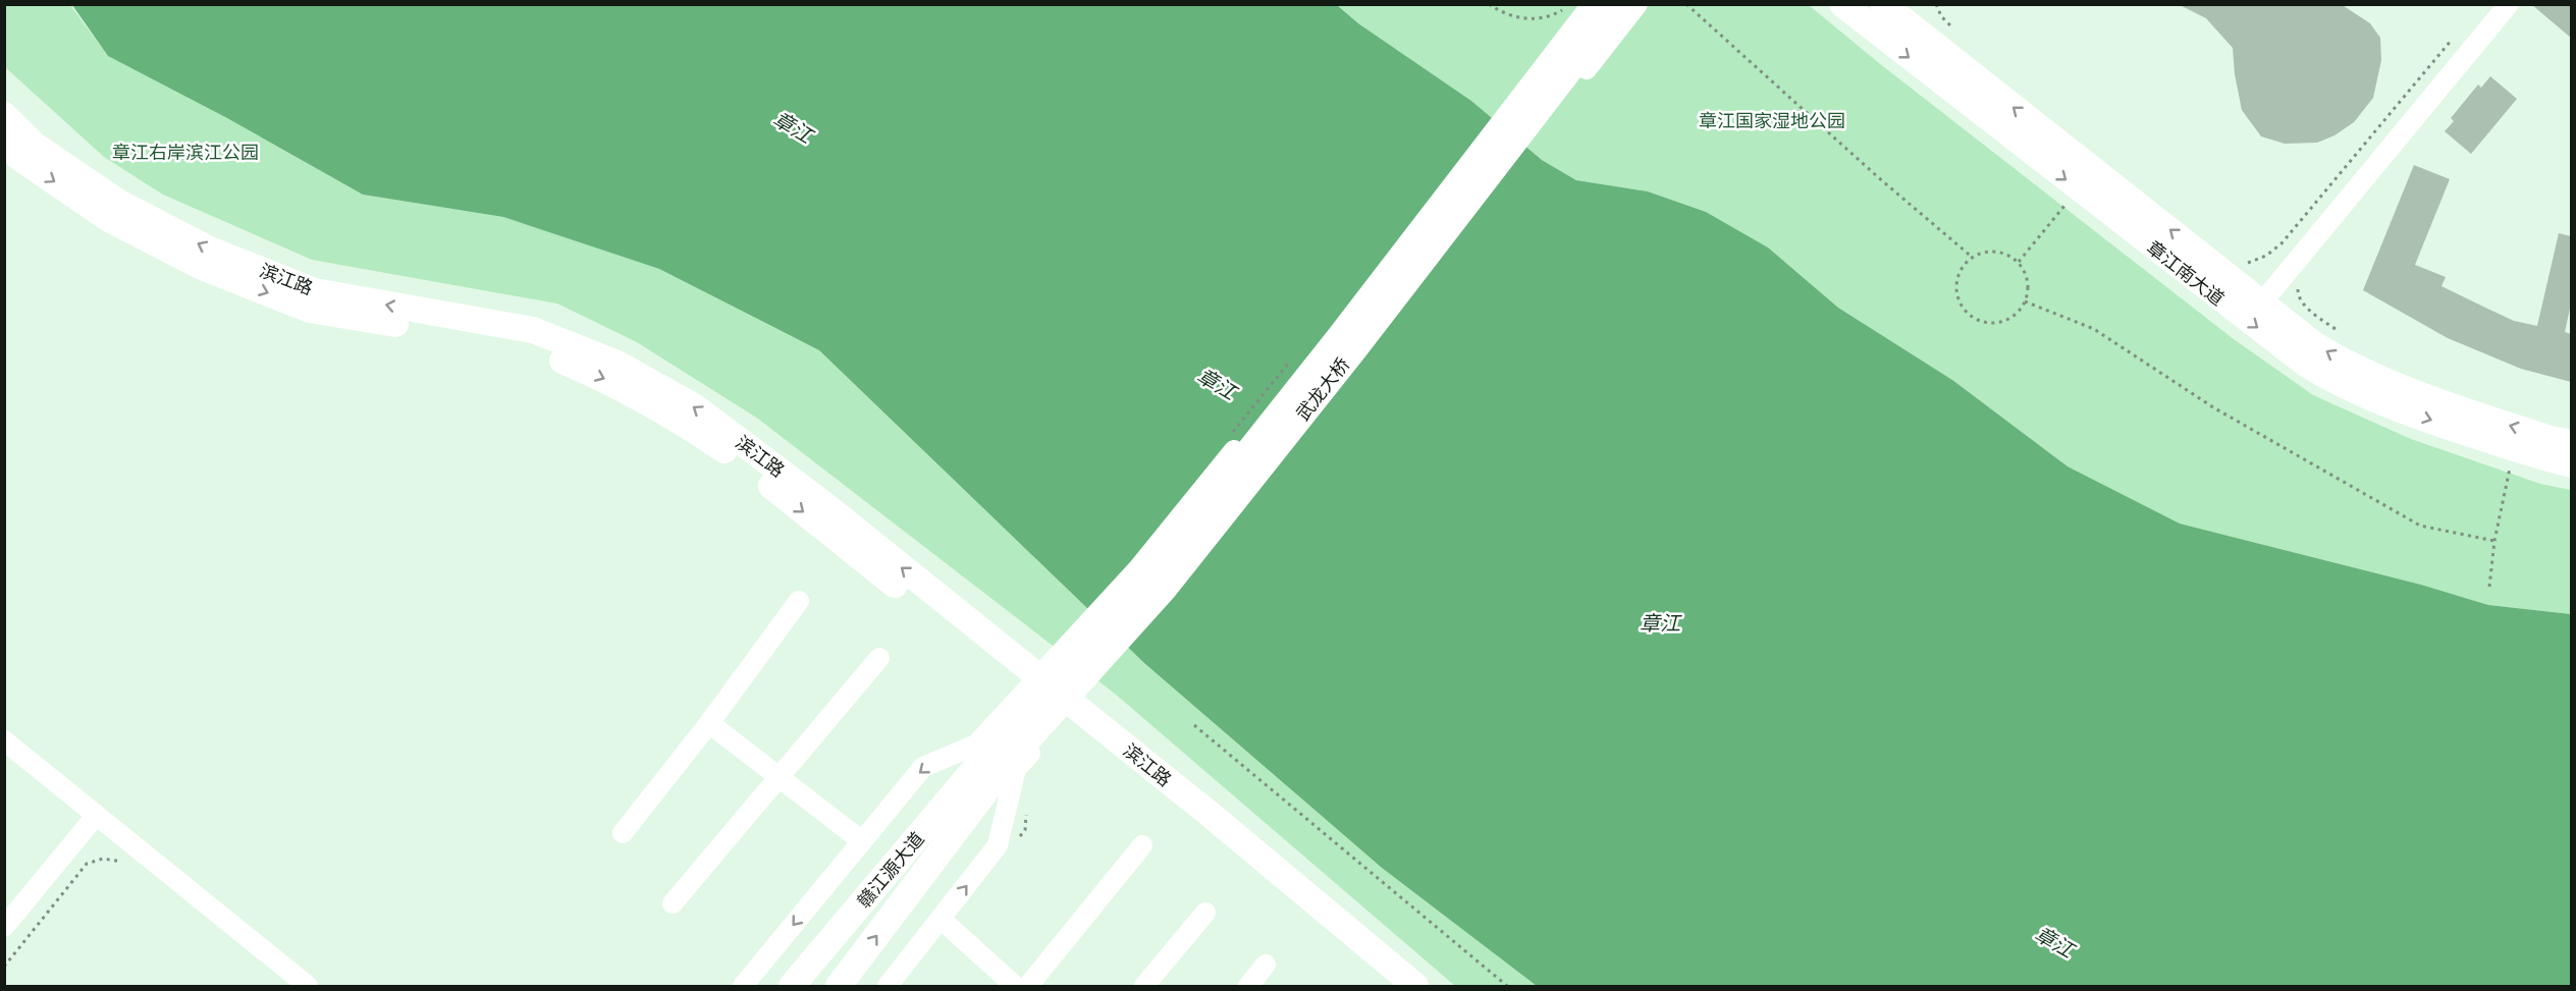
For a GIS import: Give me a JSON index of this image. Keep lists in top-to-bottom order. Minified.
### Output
{"streets":{"main road":["章江南大道","滨江路","武龙大桥","赣江源大道"]},"crossings":[["武龙大桥","赣江源大道"]],"water":["章江"],"parks":["章江国家湿地公园","章江右岸滨江公园"]}
